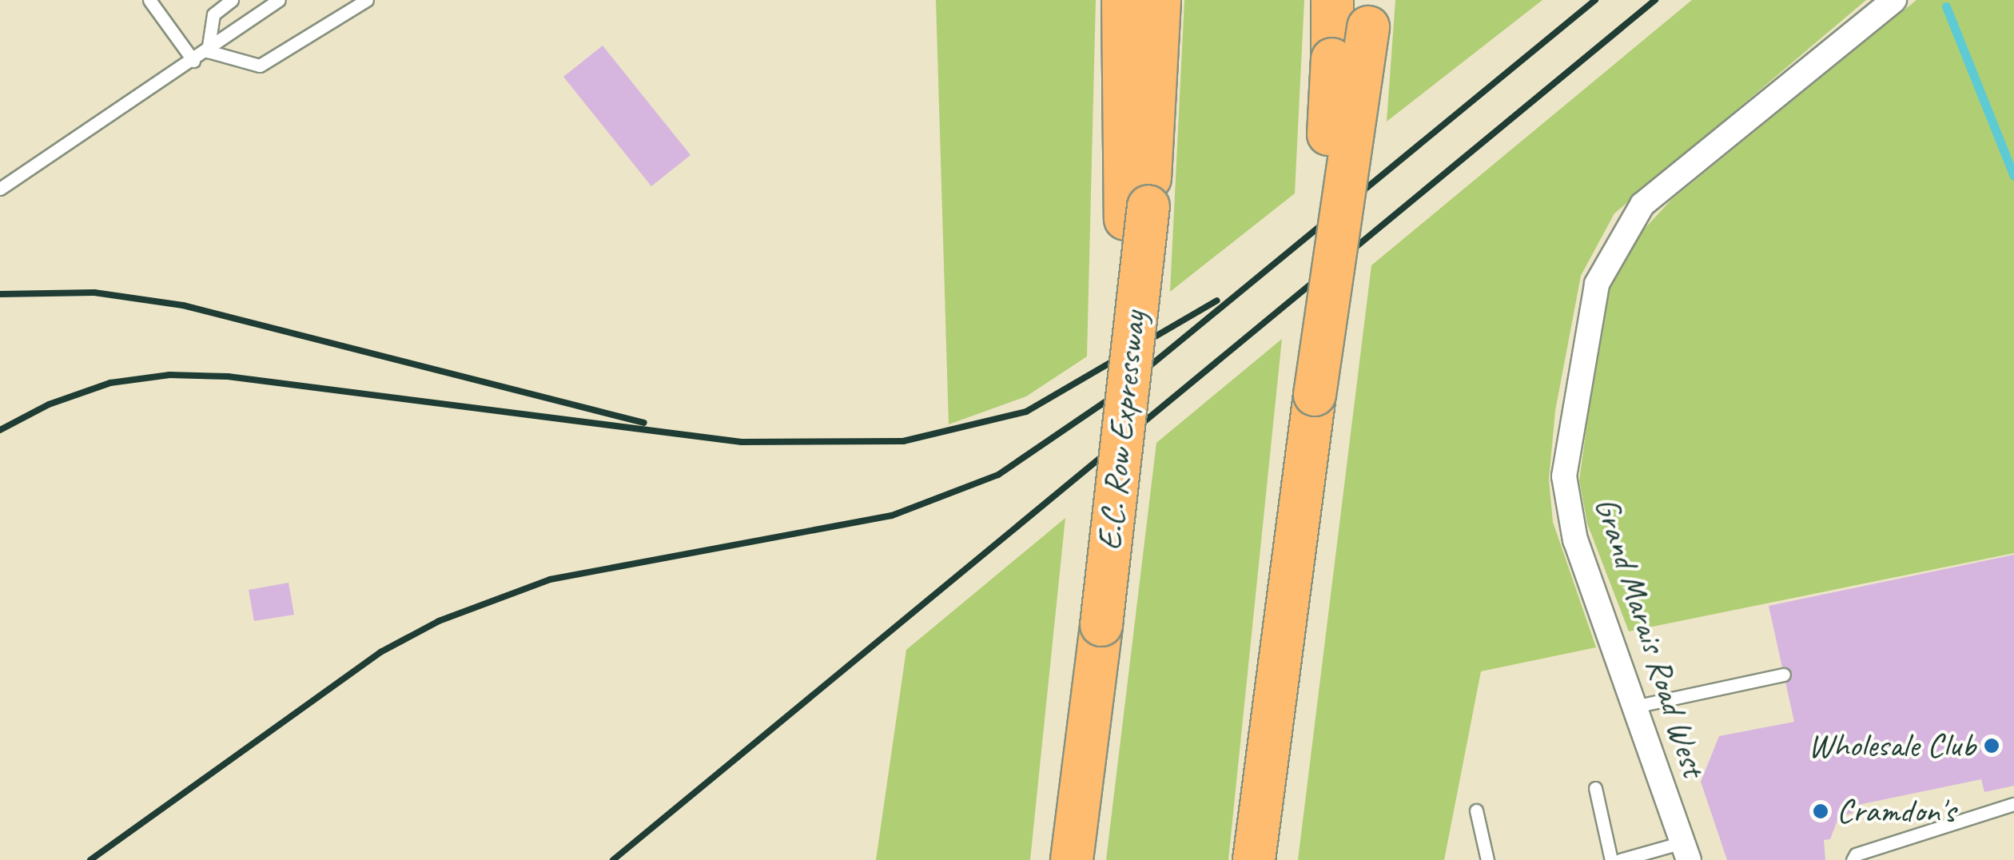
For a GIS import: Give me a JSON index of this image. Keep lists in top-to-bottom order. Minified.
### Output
{"streets":{"highway":["E.C. Row Expressway"],"street":["Grand Marais Road West"]},"places":["Wholesale Club","Cramdon's"]}
